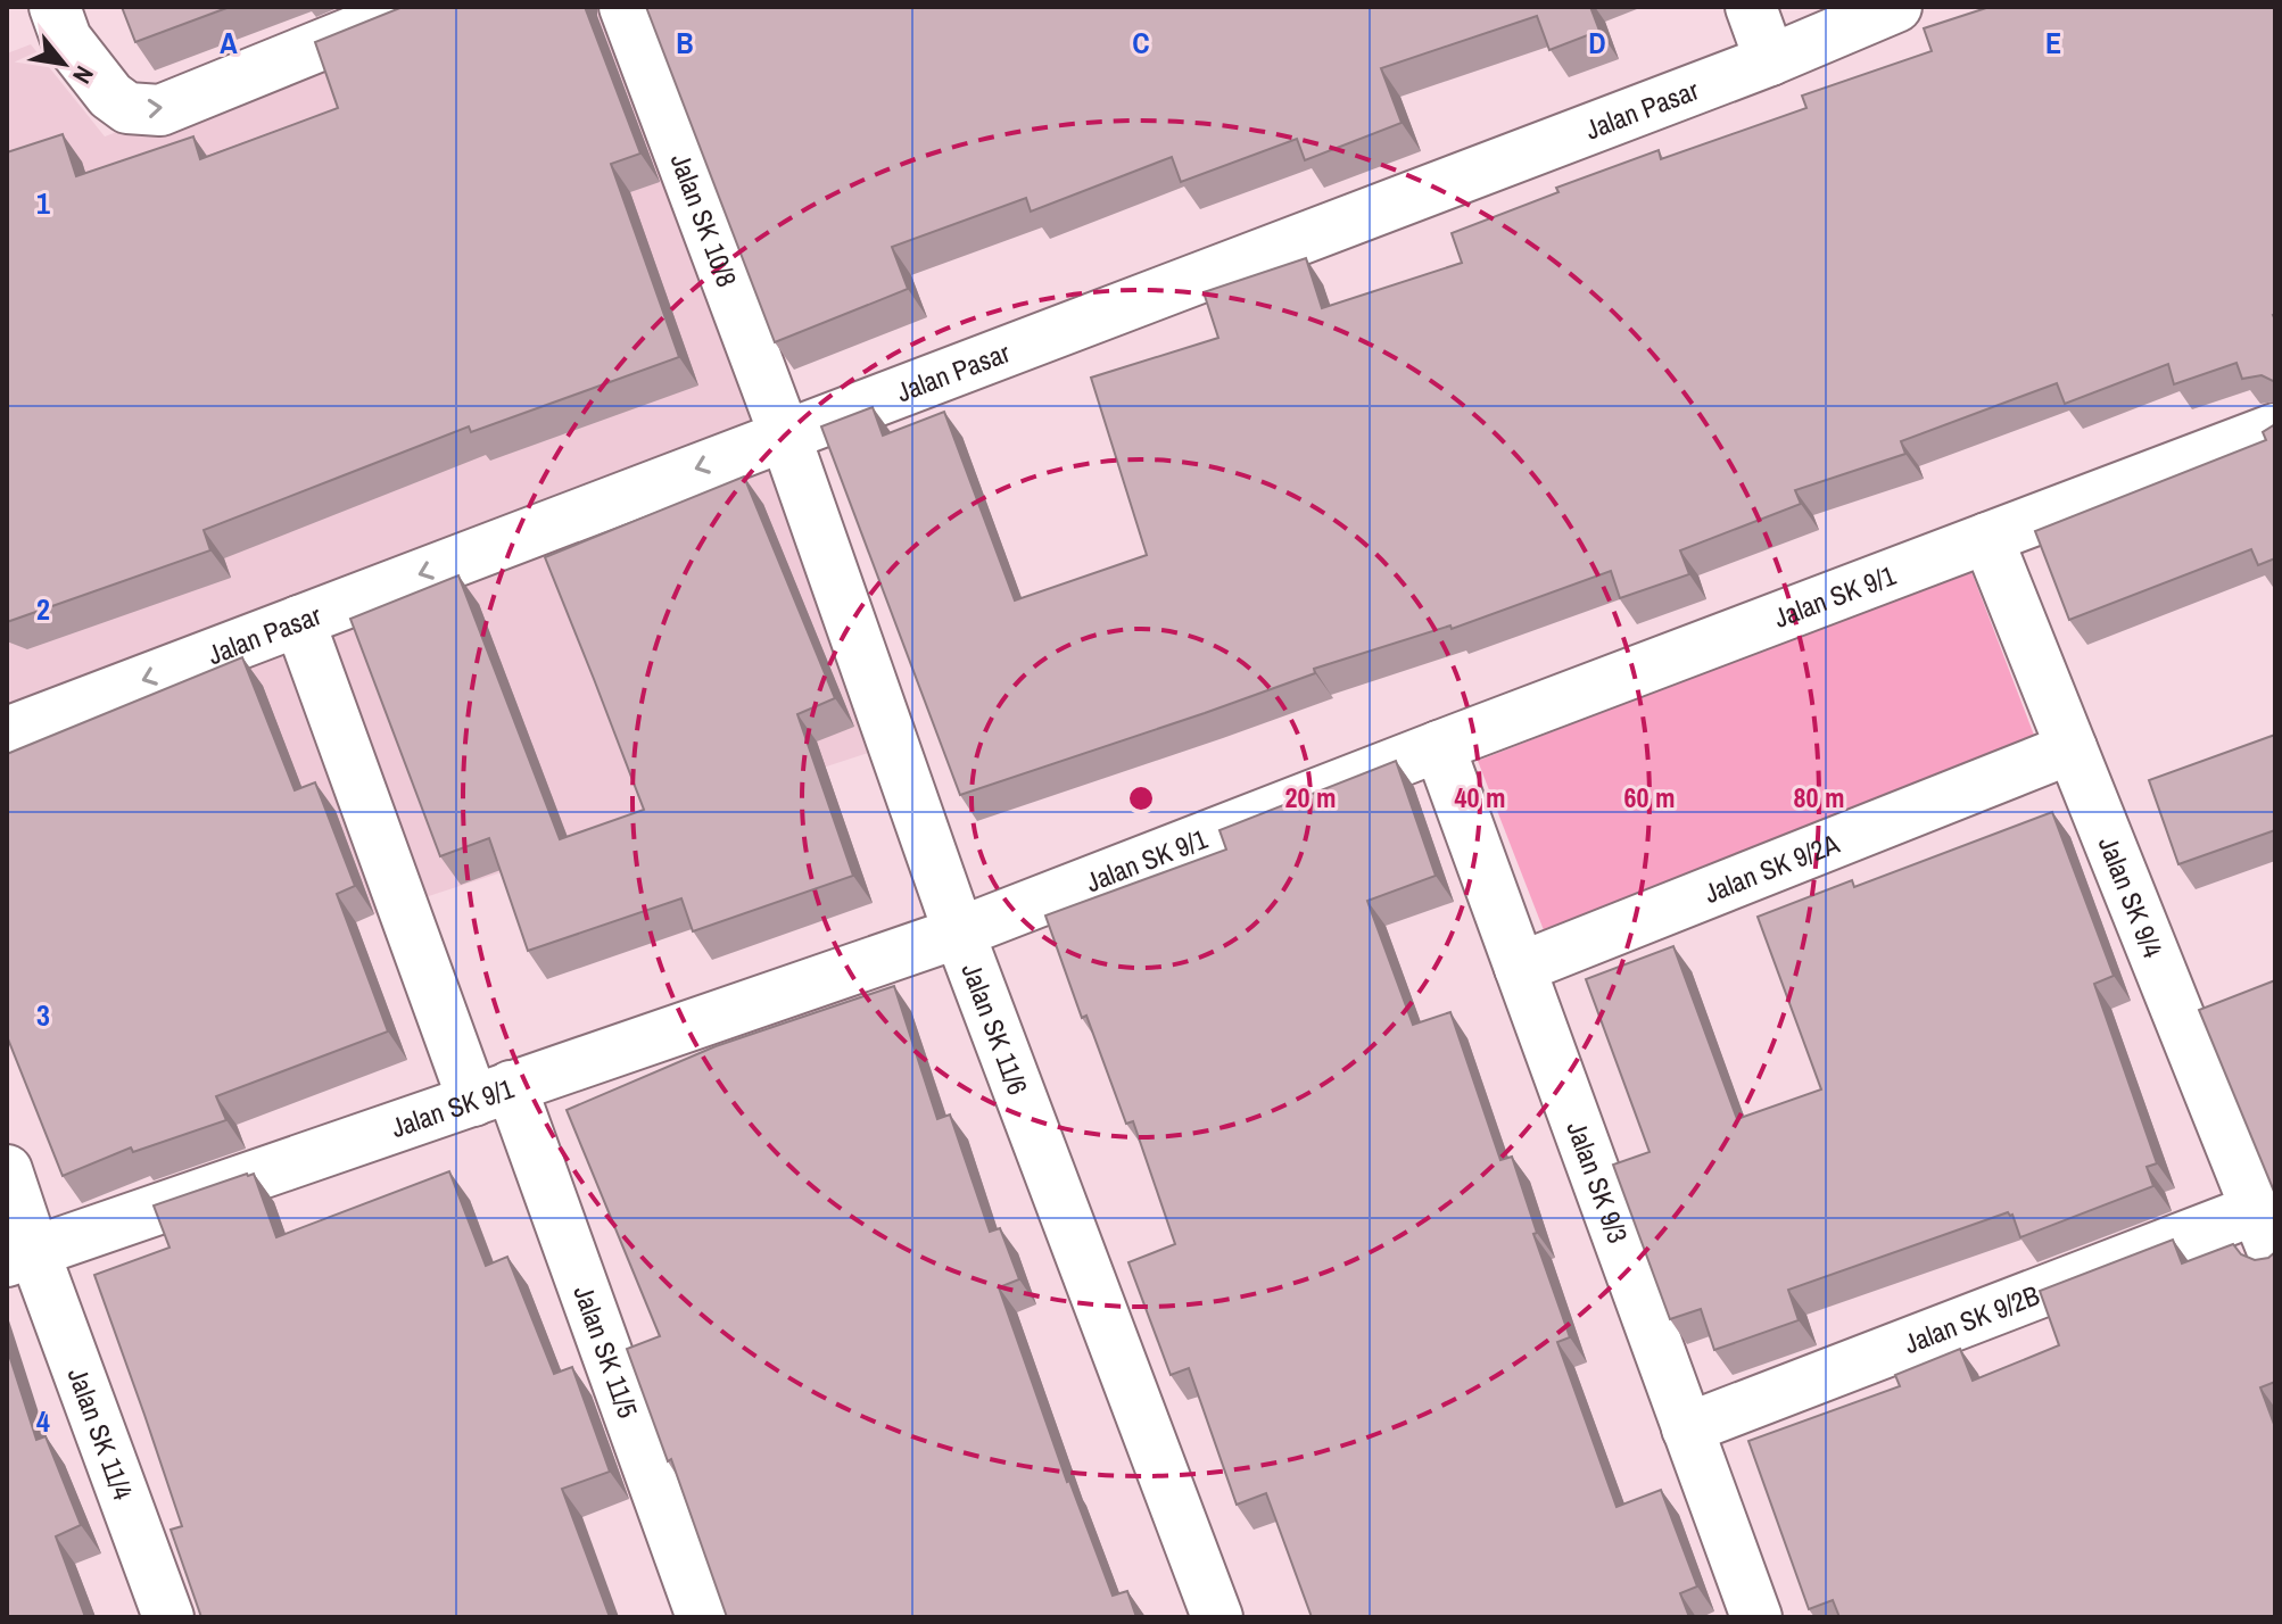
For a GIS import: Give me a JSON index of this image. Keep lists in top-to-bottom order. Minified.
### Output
{"streets":{"street":["Jalan Pasar","Jalan SK 10/8","Jalan SK 9/1","Jalan SK 9/2A","Jalan SK 9/4","Jalan SK 11/6","Jalan SK 9/3","Jalan SK 9/2B","Jalan SK 11/5","Jalan SK 11/4"]},"crossings":[["Jalan Pasar","Jalan SK 10/8"],["Jalan Pasar","Jalan SK 11/6"],["Jalan Pasar","Jalan SK 11/5"],["Jalan SK 10/8","Jalan SK 11/6"],["Jalan SK 9/1","Jalan SK 9/4"],["Jalan SK 9/1","Jalan SK 11/6"],["Jalan SK 9/1","Jalan SK 9/3"],["Jalan SK 9/1","Jalan SK 11/5"],["Jalan SK 9/1","Jalan SK 11/4"],["Jalan SK 9/2A","Jalan SK 9/4"],["Jalan SK 9/2A","Jalan SK 9/3"],["Jalan SK 9/4","Jalan SK 9/2B"],["Jalan SK 9/3","Jalan SK 9/2B"]],"one_way":["Jalan Pasar"],"north":"bottom right","grid":{"columns":["A","B","C","D","E"],"rows":["1","2","3","4"]},"rings":["20 m","40 m","60 m","80 m"]}
